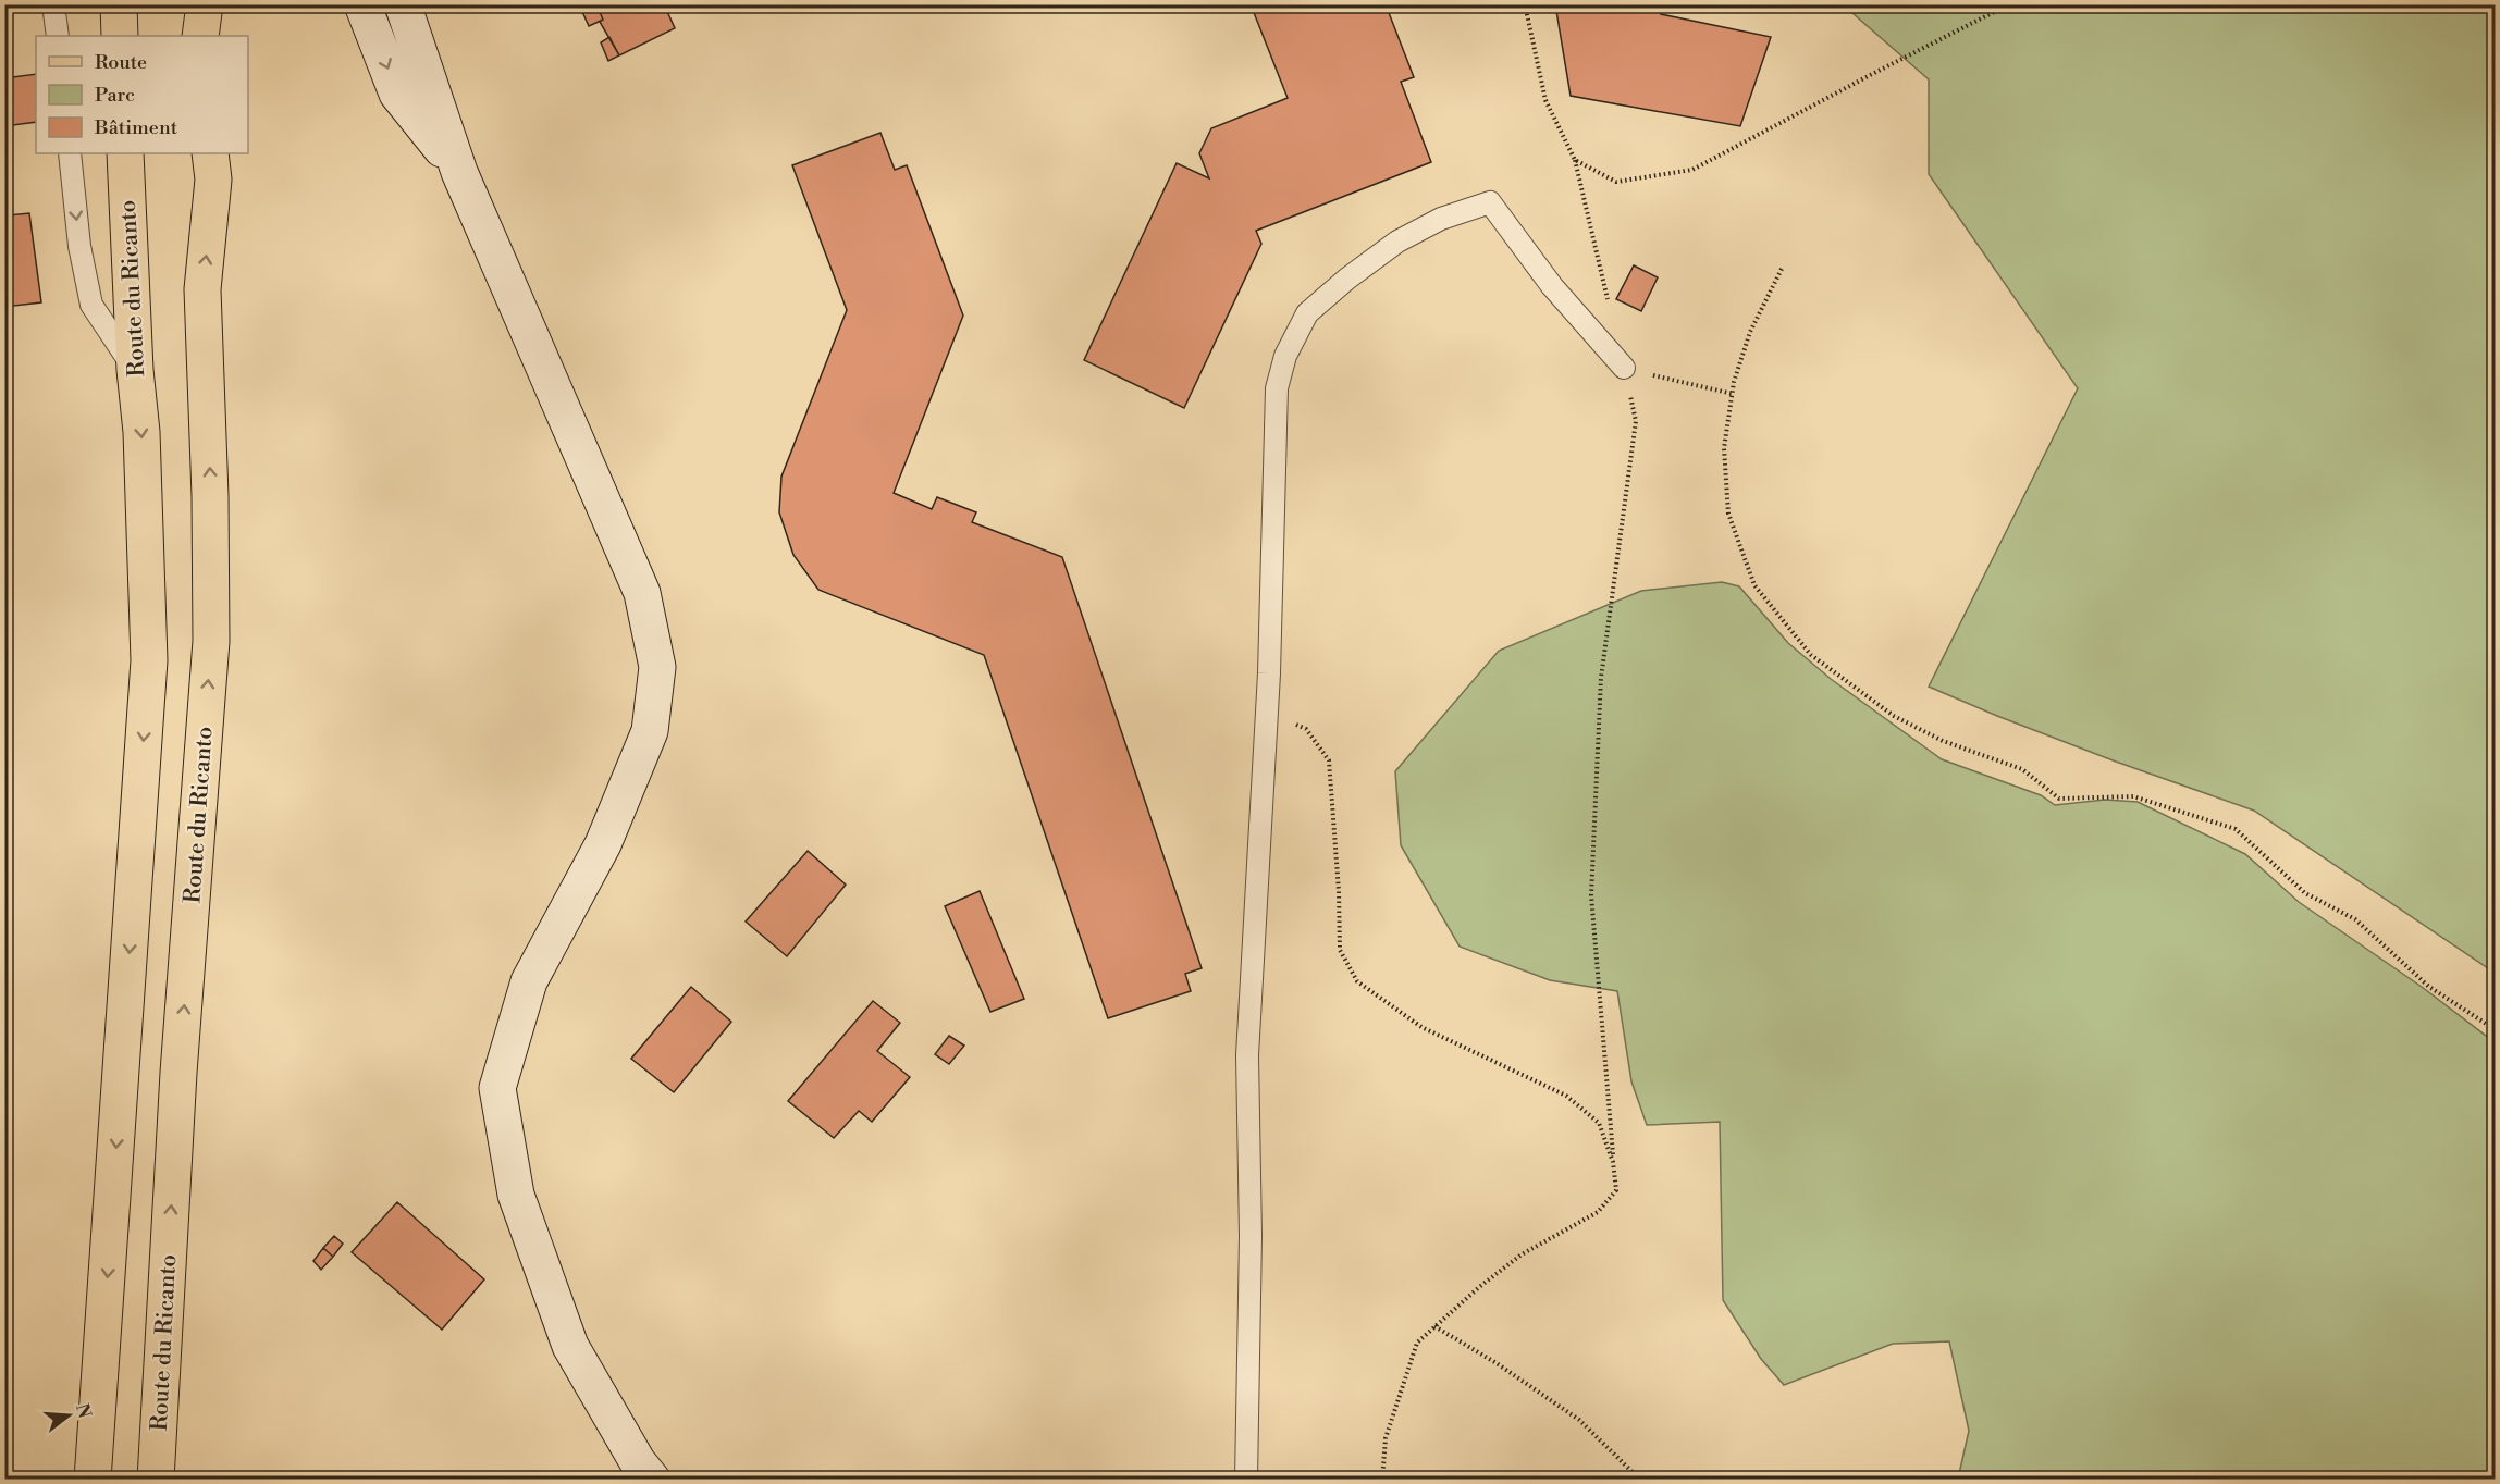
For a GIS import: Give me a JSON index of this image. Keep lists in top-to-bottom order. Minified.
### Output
{"streets":{"main road":["Route du Ricanto"]},"legend":["Route","Parc","Bâtiment"],"north":"right"}
